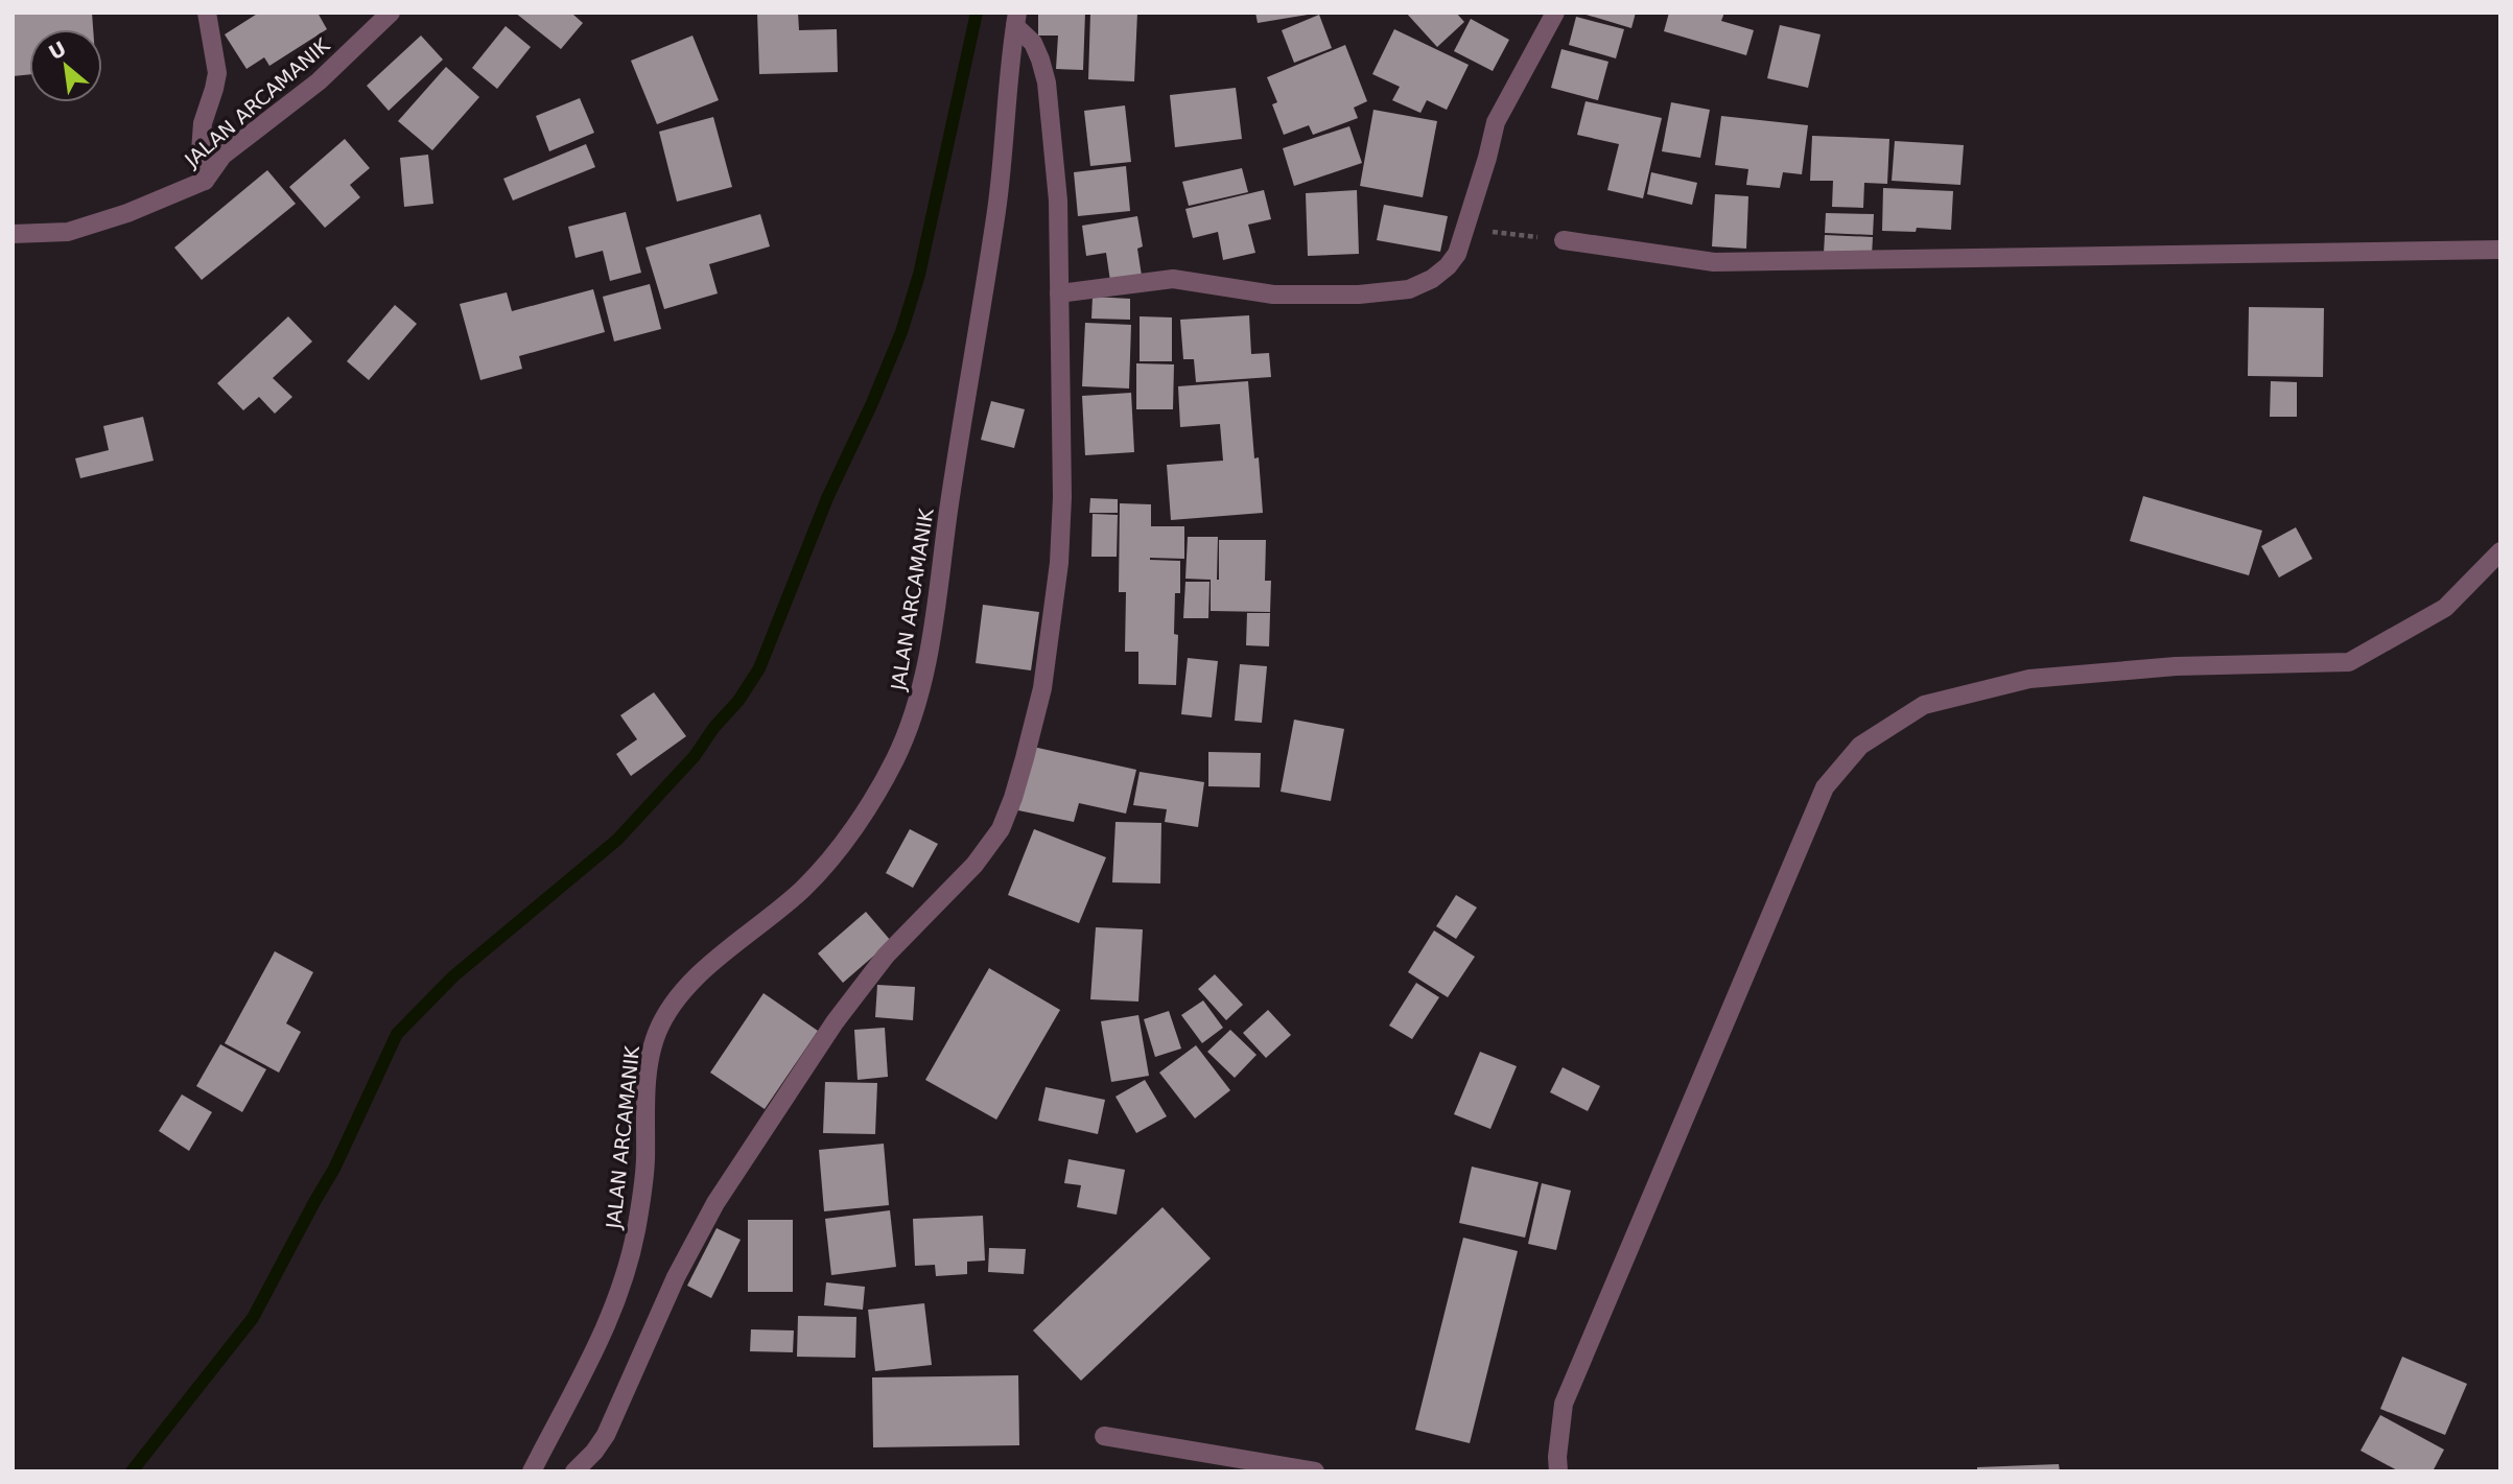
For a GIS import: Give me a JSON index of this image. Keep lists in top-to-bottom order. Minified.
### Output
{"streets":{"street":["JALAN ARCAMANIK"]},"north":"top left"}
